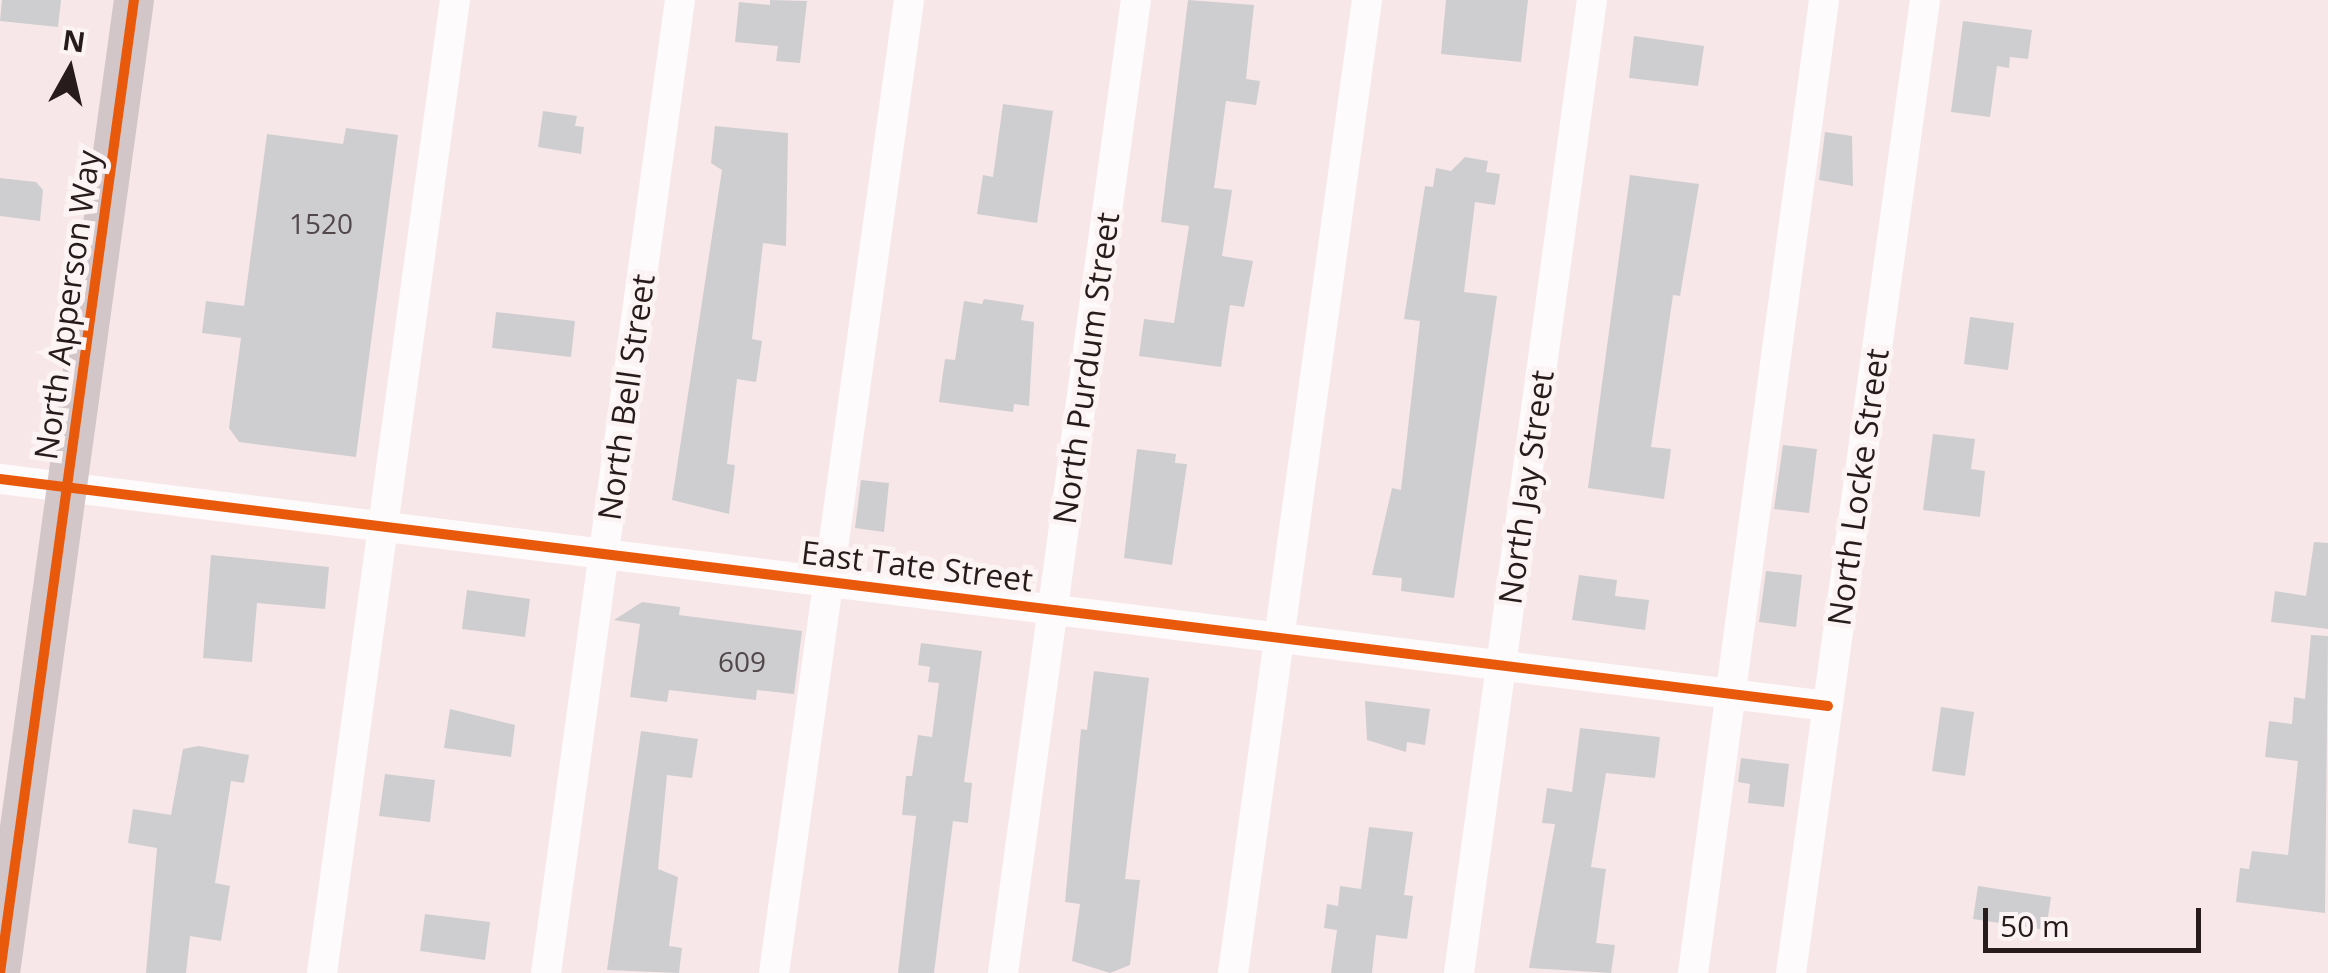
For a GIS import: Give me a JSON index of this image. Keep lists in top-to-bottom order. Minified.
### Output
{"streets":{"main road":["North Apperson Way"],"street":["North Purdum Street","North Bell Street","North Jay Street","North Locke Street","East Tate Street"]},"crossings":[["North Apperson Way","East Tate Street"],["North Purdum Street","East Tate Street"],["North Bell Street","East Tate Street"],["North Jay Street","East Tate Street"],["North Locke Street","East Tate Street"]],"house_numbers":["1520","609"],"scale_bar":"50 m","north":"top"}
